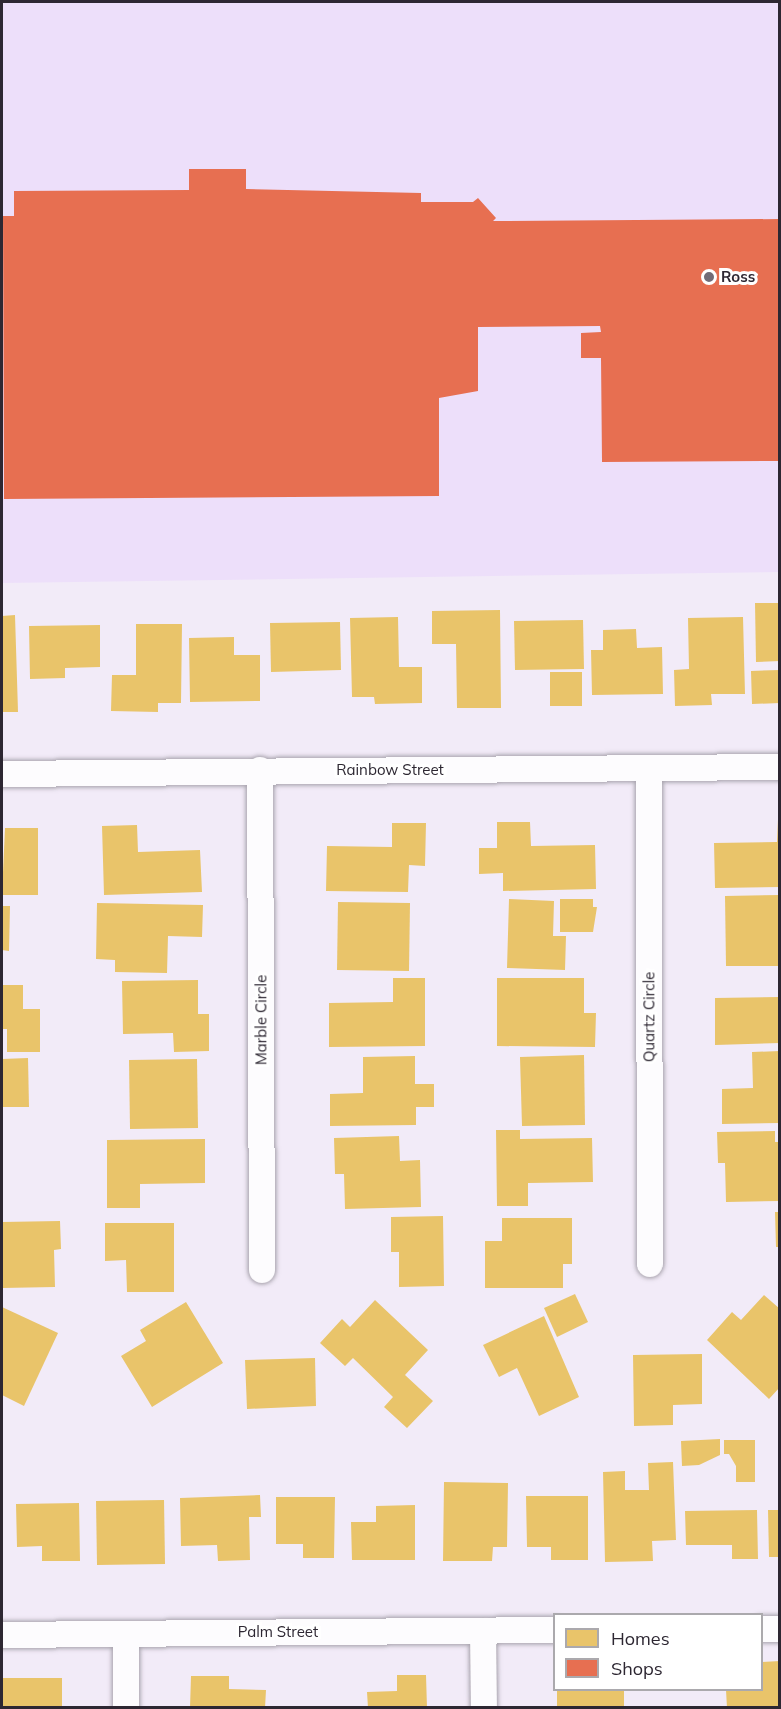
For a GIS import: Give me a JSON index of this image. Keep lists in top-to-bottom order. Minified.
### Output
{"streets":{"street":["Rainbow Street","Quartz Circle","Marble Circle","Palm Street"]},"crossings":[["Rainbow Street","Quartz Circle"],["Rainbow Street","Marble Circle"]],"places":["Ross"],"legend":["Homes","Shops"]}
